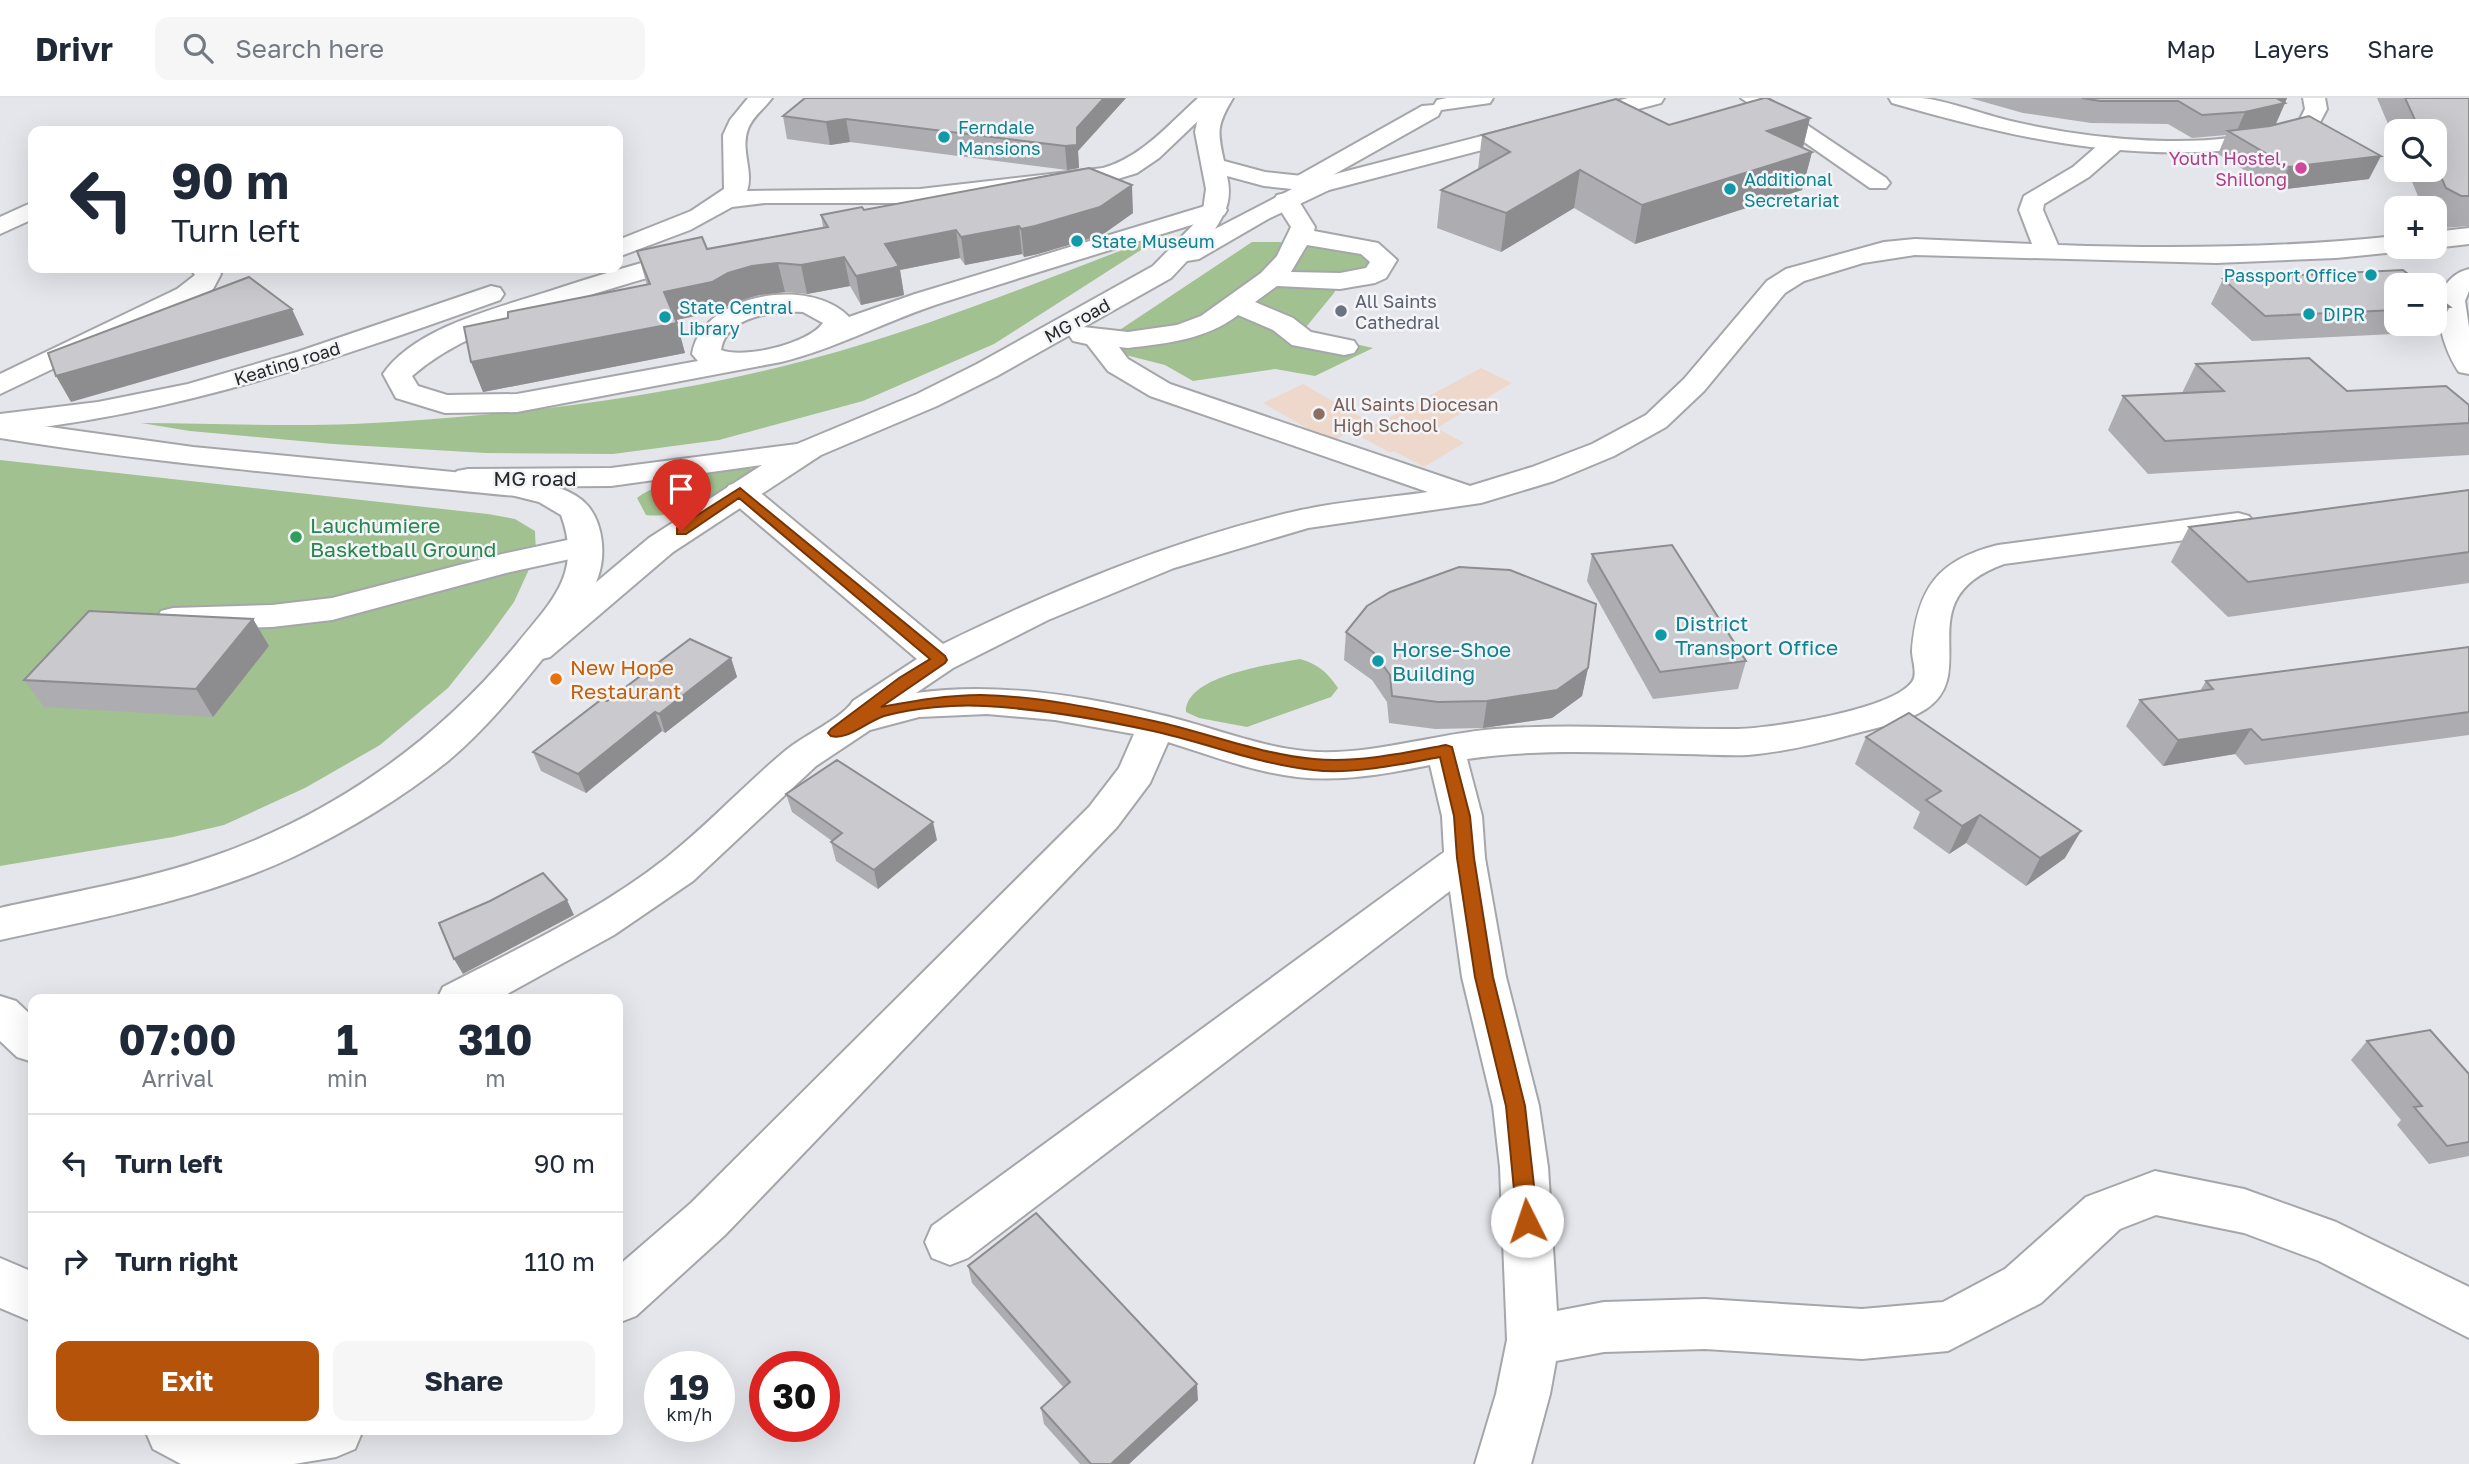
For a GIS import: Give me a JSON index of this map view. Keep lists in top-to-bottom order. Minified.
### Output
{"streets":{"main road":["MG road","Keating road"]},"places":["Ferndale Mansions","Youth Hostel, Shillong","Additional Secretariat","State Museum","Passport Office","All Saints Cathedral","DIPR","State Central Library","All Saints Diocesan High School","Lauchumiere Basketball Ground","District Transport Office","Horse-Shoe Building","New Hope Restaurant"],"page":{"header":"Drivr","search":"Search here","nav":["Map","Layers","Share"],"map_buttons":["+","−"],"turn":["90 m","Turn left"],"eta":["07:00","Arrival","1","min","310","m"],"list":[{"name":"Turn left","value":"90 m"},{"name":"Turn right","value":"110 m"}],"buttons":["Exit","Share"],"speed":"19 km/h","limit":"30"}}
